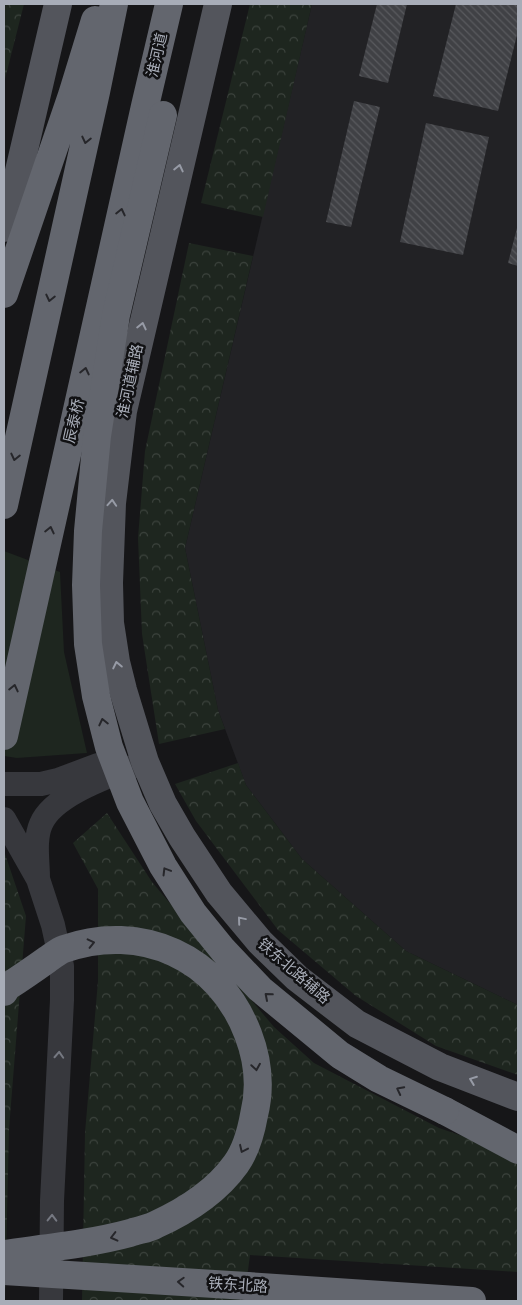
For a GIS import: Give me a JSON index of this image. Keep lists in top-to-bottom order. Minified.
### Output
{"streets":{"highway":["淮河道","辰泰桥","铁东北路"],"main road":["淮河道辅路","铁东北路辅路"]},"crossings":[["淮河道","辰泰桥"],["淮河道辅路","铁东北路辅路"]],"one_way":["铁东北路辅路","铁东北路"]}
